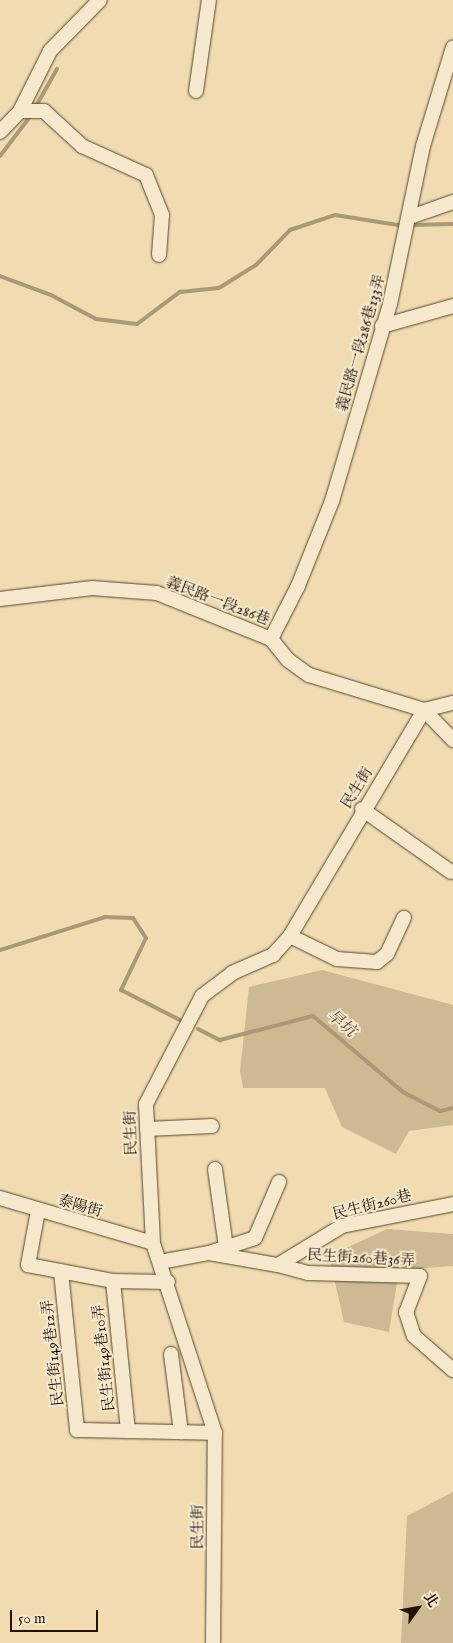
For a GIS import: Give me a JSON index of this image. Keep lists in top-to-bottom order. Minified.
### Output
{"streets":{"street":["義民路一段286巷133弄","義民路一段286巷","民生街","民生街260巷","泰陽街","民生街260巷36弄","民生街149巷12弄","民生街149巷10弄"]},"crossings":[["義民路一段286巷133弄","義民路一段286巷"],["義民路一段286巷","民生街"],["民生街","泰陽街"],["民生街260巷","民生街260巷36弄"],["民生街149巷12弄","民生街149巷10弄"]],"water":["旱坑"],"scale_bar":"50 m","north":"top right"}
